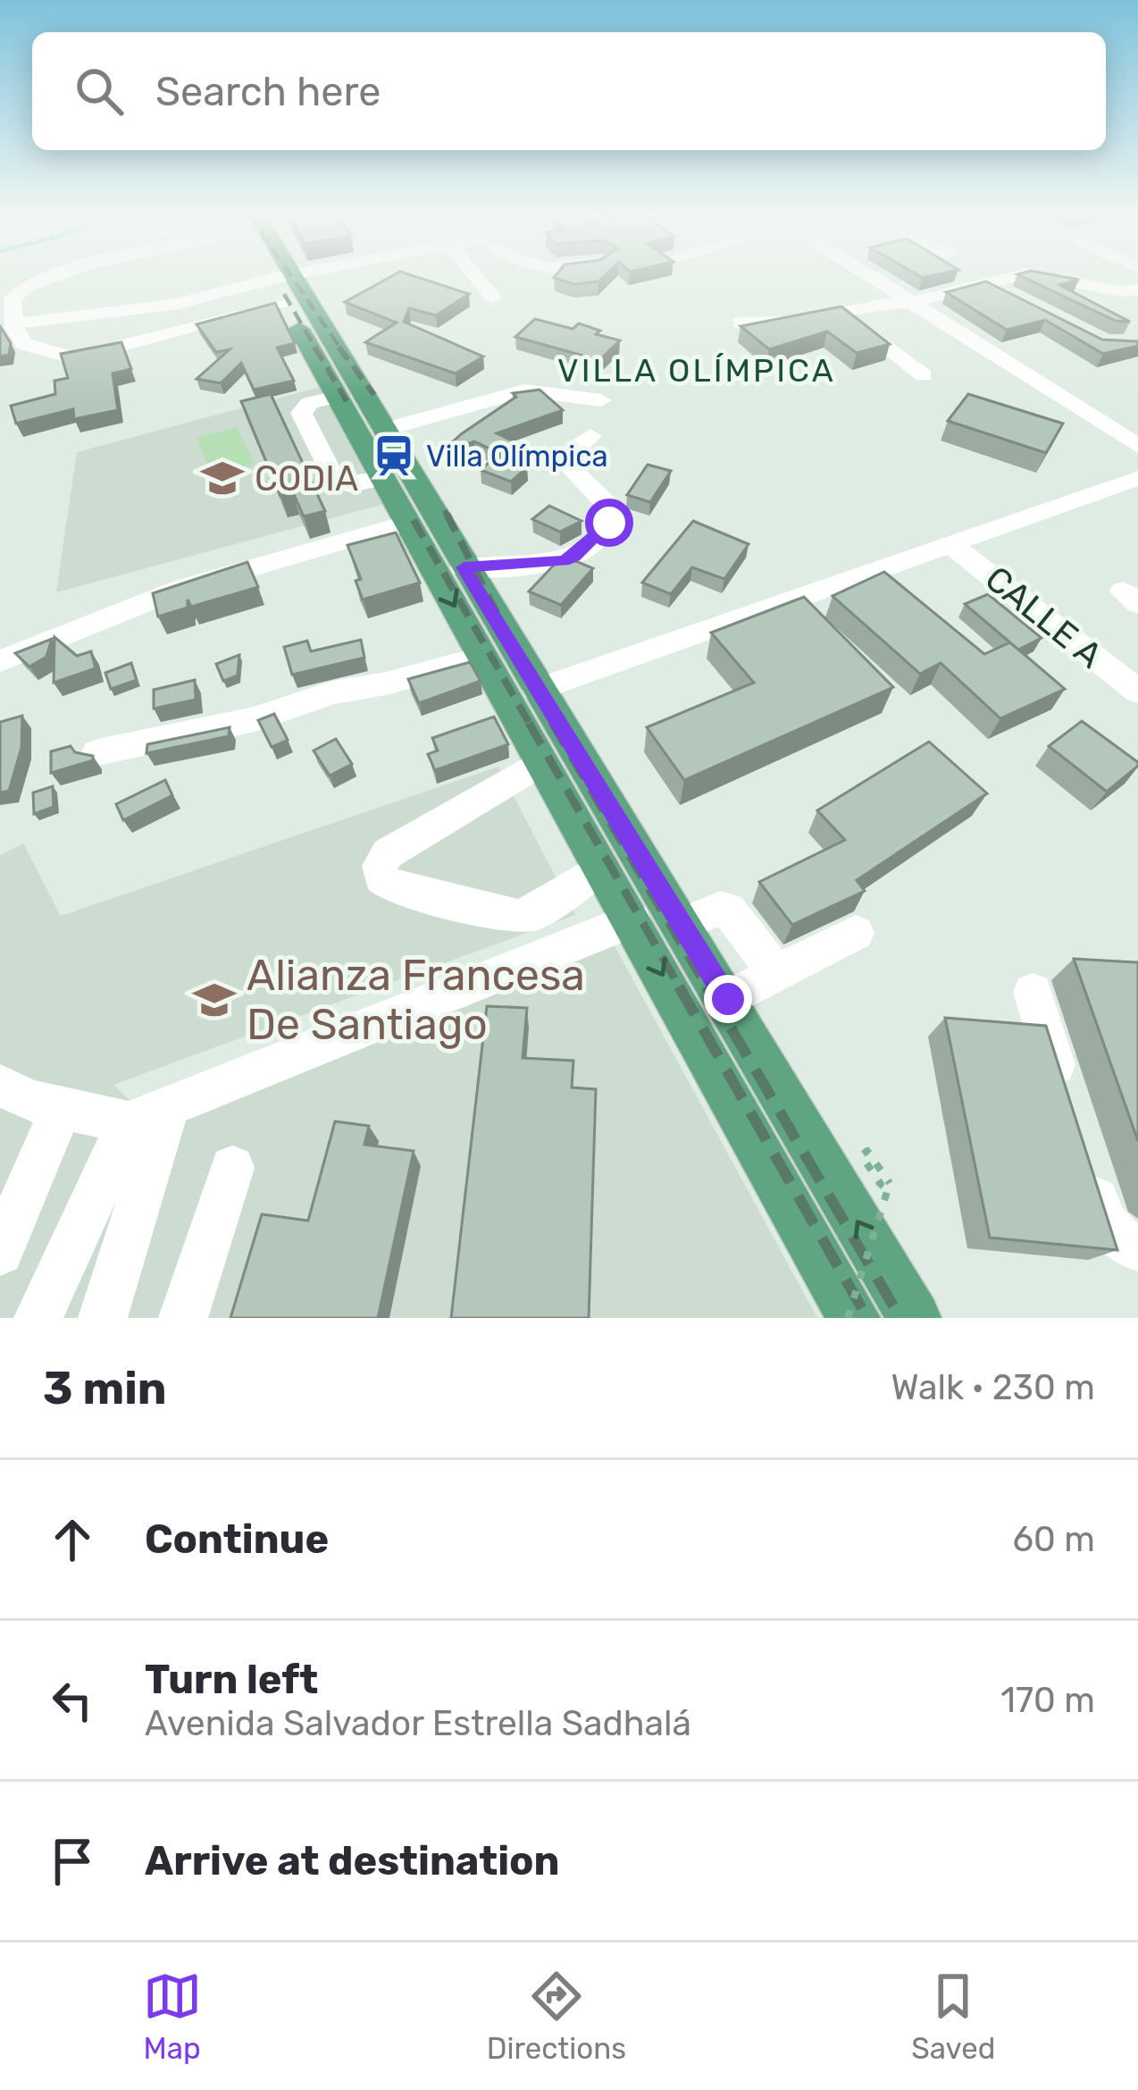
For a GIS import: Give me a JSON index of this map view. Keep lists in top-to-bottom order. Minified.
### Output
{"streets":{"street":["CALLE A"]},"districts":["VILLA OLÍMPICA"],"places":{"station":["Villa Olímpica"],"school or university":["CODIA","Alianza Francesa De Santiago"]},"page":{"search":"Search here","heading":["3 min","Walk · 230 m"],"list":[["Continue","60 m"],["Turn left","Avenida Salvador Estrella Sadhalá","170 m"],"Arrive at destination"],"nav":["Map","Directions","Saved"]}}
